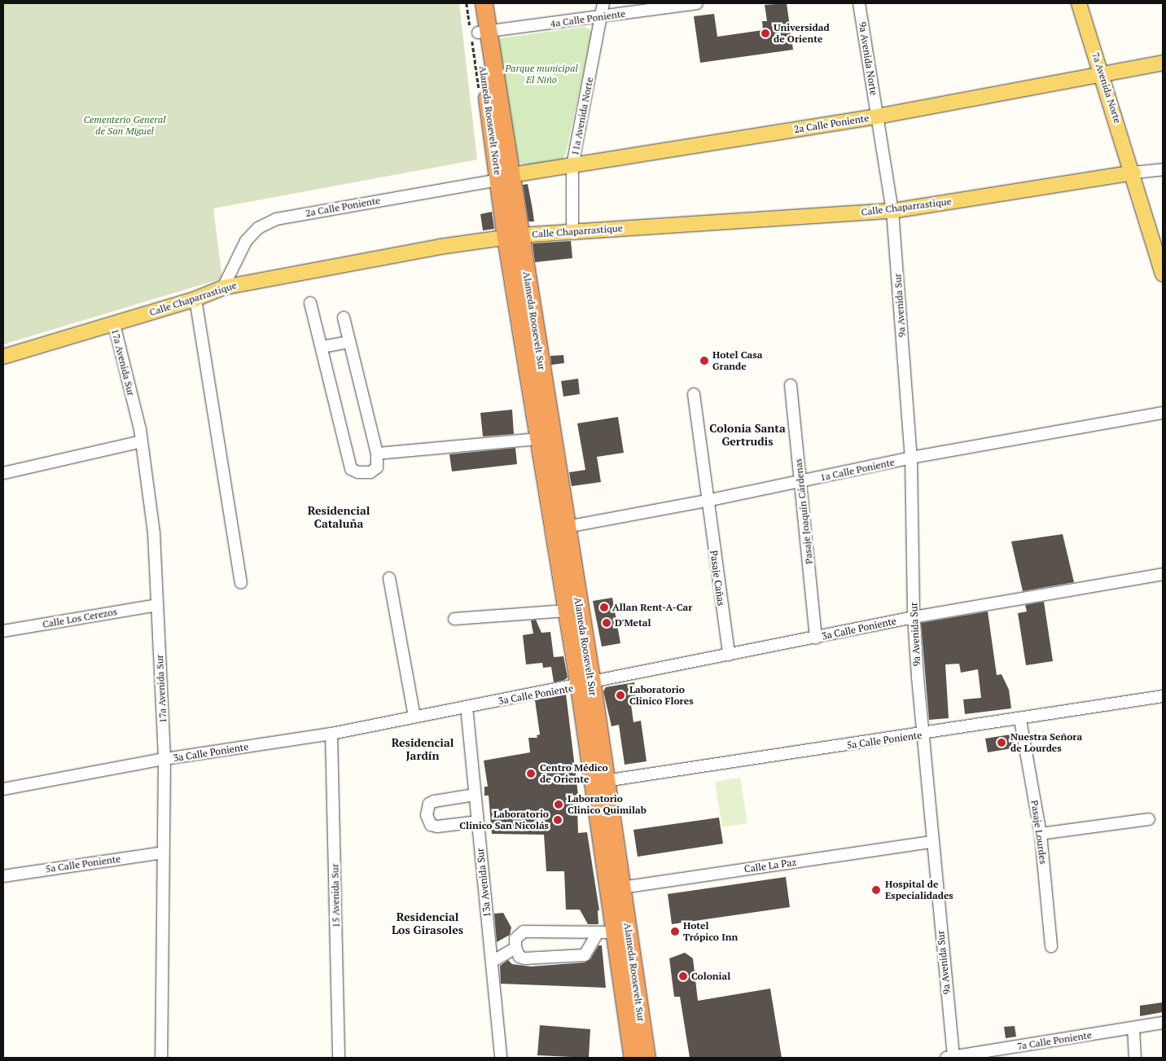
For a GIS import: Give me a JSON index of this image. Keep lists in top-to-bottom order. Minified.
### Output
{"streets":{"highway":["Alameda Roosevelt Norte","Alameda Roosevelt Sur"],"main road":["7a Avenida Norte","2a Calle Poniente","Calle Chaparrastique"],"street":["4a Calle Poniente","9a Avenida Norte","11a Avenida Norte","9a Avenida Sur","17a Avenida Sur","1a Calle Poniente","Pasaje Joaquín Cárdenas","Pasaje Cañas","Calle Los Cerezos","3a Calle Poniente","5a Calle Poniente","Pasaje Lourdes","Calle La Paz","13a Avenida Sur","15 Avenida Sur","7a Calle Poniente"]},"crossings":[["4a Calle Poniente","11a Avenida Norte"],["4a Calle Poniente","Alameda Roosevelt Norte"],["9a Avenida Norte","2a Calle Poniente"],["9a Avenida Norte","Calle Chaparrastique"],["9a Avenida Norte","9a Avenida Sur"],["7a Avenida Norte","2a Calle Poniente"],["7a Avenida Norte","Calle Chaparrastique"],["11a Avenida Norte","2a Calle Poniente"],["11a Avenida Norte","Calle Chaparrastique"],["Alameda Roosevelt Norte","2a Calle Poniente"],["Alameda Roosevelt Norte","Calle Chaparrastique"],["Alameda Roosevelt Norte","Alameda Roosevelt Sur"],["2a Calle Poniente","Calle Chaparrastique"],["Calle Chaparrastique","9a Avenida Sur"],["Calle Chaparrastique","Alameda Roosevelt Sur"],["Calle Chaparrastique","17a Avenida Sur"],["9a Avenida Sur","1a Calle Poniente"],["9a Avenida Sur","3a Calle Poniente"],["9a Avenida Sur","5a Calle Poniente"],["9a Avenida Sur","Calle La Paz"],["9a Avenida Sur","7a Calle Poniente"],["Alameda Roosevelt Sur","1a Calle Poniente"],["Alameda Roosevelt Sur","3a Calle Poniente"],["Alameda Roosevelt Sur","5a Calle Poniente"],["Alameda Roosevelt Sur","Calle La Paz"],["17a Avenida Sur","Calle Los Cerezos"],["17a Avenida Sur","3a Calle Poniente"],["17a Avenida Sur","5a Calle Poniente"],["1a Calle Poniente","Pasaje Joaquín Cárdenas"],["1a Calle Poniente","Pasaje Cañas"],["Pasaje Joaquín Cárdenas","3a Calle Poniente"],["Pasaje Cañas","3a Calle Poniente"],["3a Calle Poniente","13a Avenida Sur"],["3a Calle Poniente","15 Avenida Sur"],["5a Calle Poniente","Pasaje Lourdes"]],"districts":["Colonia Santa Gertrudis","Residencial Cataluña","Residencial Jardín","Residencial Los Girasoles"],"parks":["Parque municipal El Niño","Cementerio General de San Miguel"],"places":["Universidad de Oriente","Hotel Casa Grande","Allan Rent-A-Car","D'Metal","Laboratorio Clinico Flores","Nuestra Señora de Lourdes","Centro Médico de Oriente","Laboratorio Clinico Quimilab","Laboratorio Clinico San Nicolás","Hospital de Especialidades","Hotel Trópico Inn","Colonial"]}
